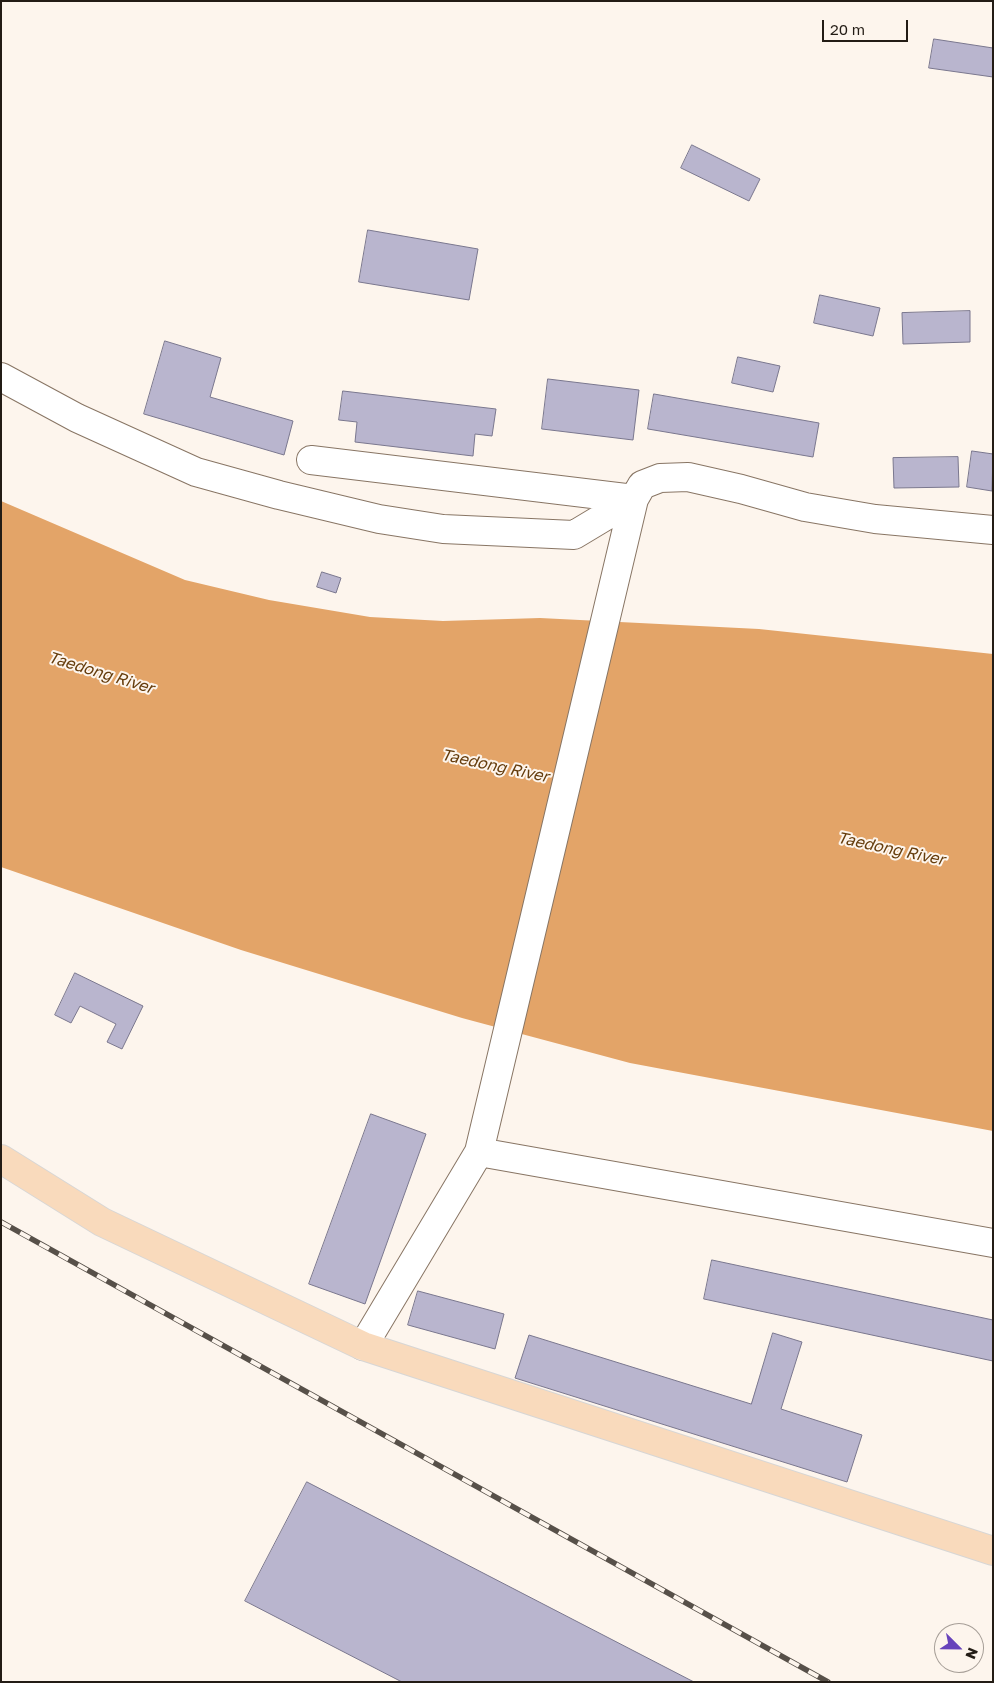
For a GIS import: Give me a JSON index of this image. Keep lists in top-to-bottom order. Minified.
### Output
{"water":["Taedong River"],"scale_bar":"20 m","north":"bottom right"}
